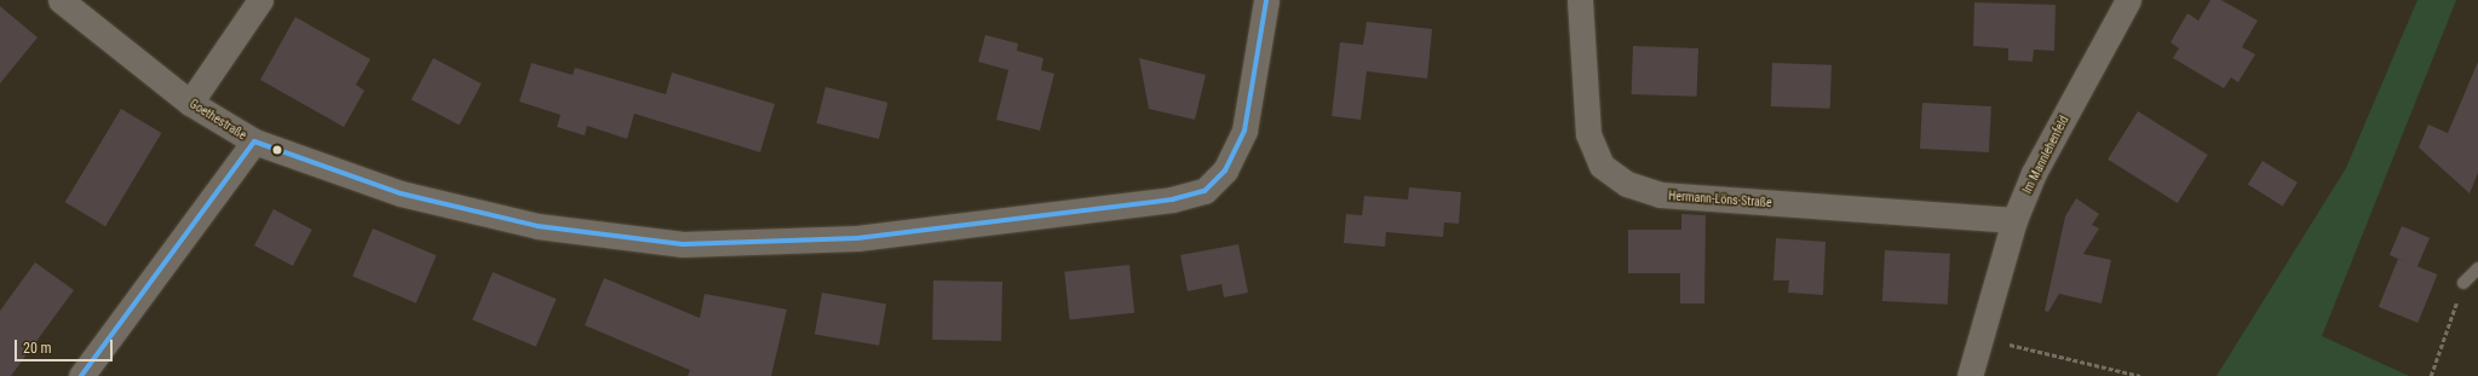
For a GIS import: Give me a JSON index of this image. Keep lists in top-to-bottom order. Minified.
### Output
{"streets":{"street":["Goethestraße","Im Mannlehenfeld","Hermann-Löns-Straße"]},"crossings":[["Im Mannlehenfeld","Hermann-Löns-Straße"]],"scale_bar":"20 m"}
